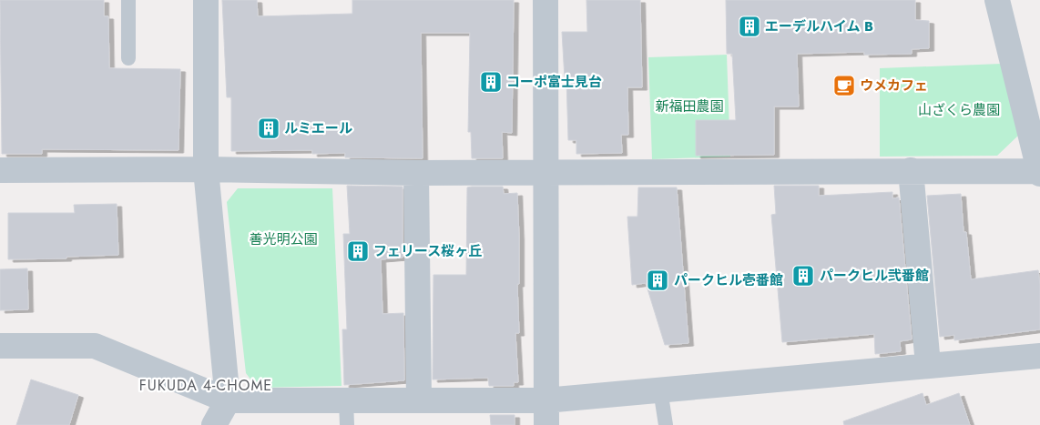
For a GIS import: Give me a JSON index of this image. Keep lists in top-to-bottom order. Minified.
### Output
{"districts":["FUKUDA 4-CHOME"],"parks":["新福田農園","山ざくら農園","善光明公園"],"places":{"building":["エーデルハイム B","コーポ富士見台","ルミエール","フェリース桜ヶ丘","パークヒル弐番館","パークヒル壱番館"],"cafe":["ウメカフェ"]}}
